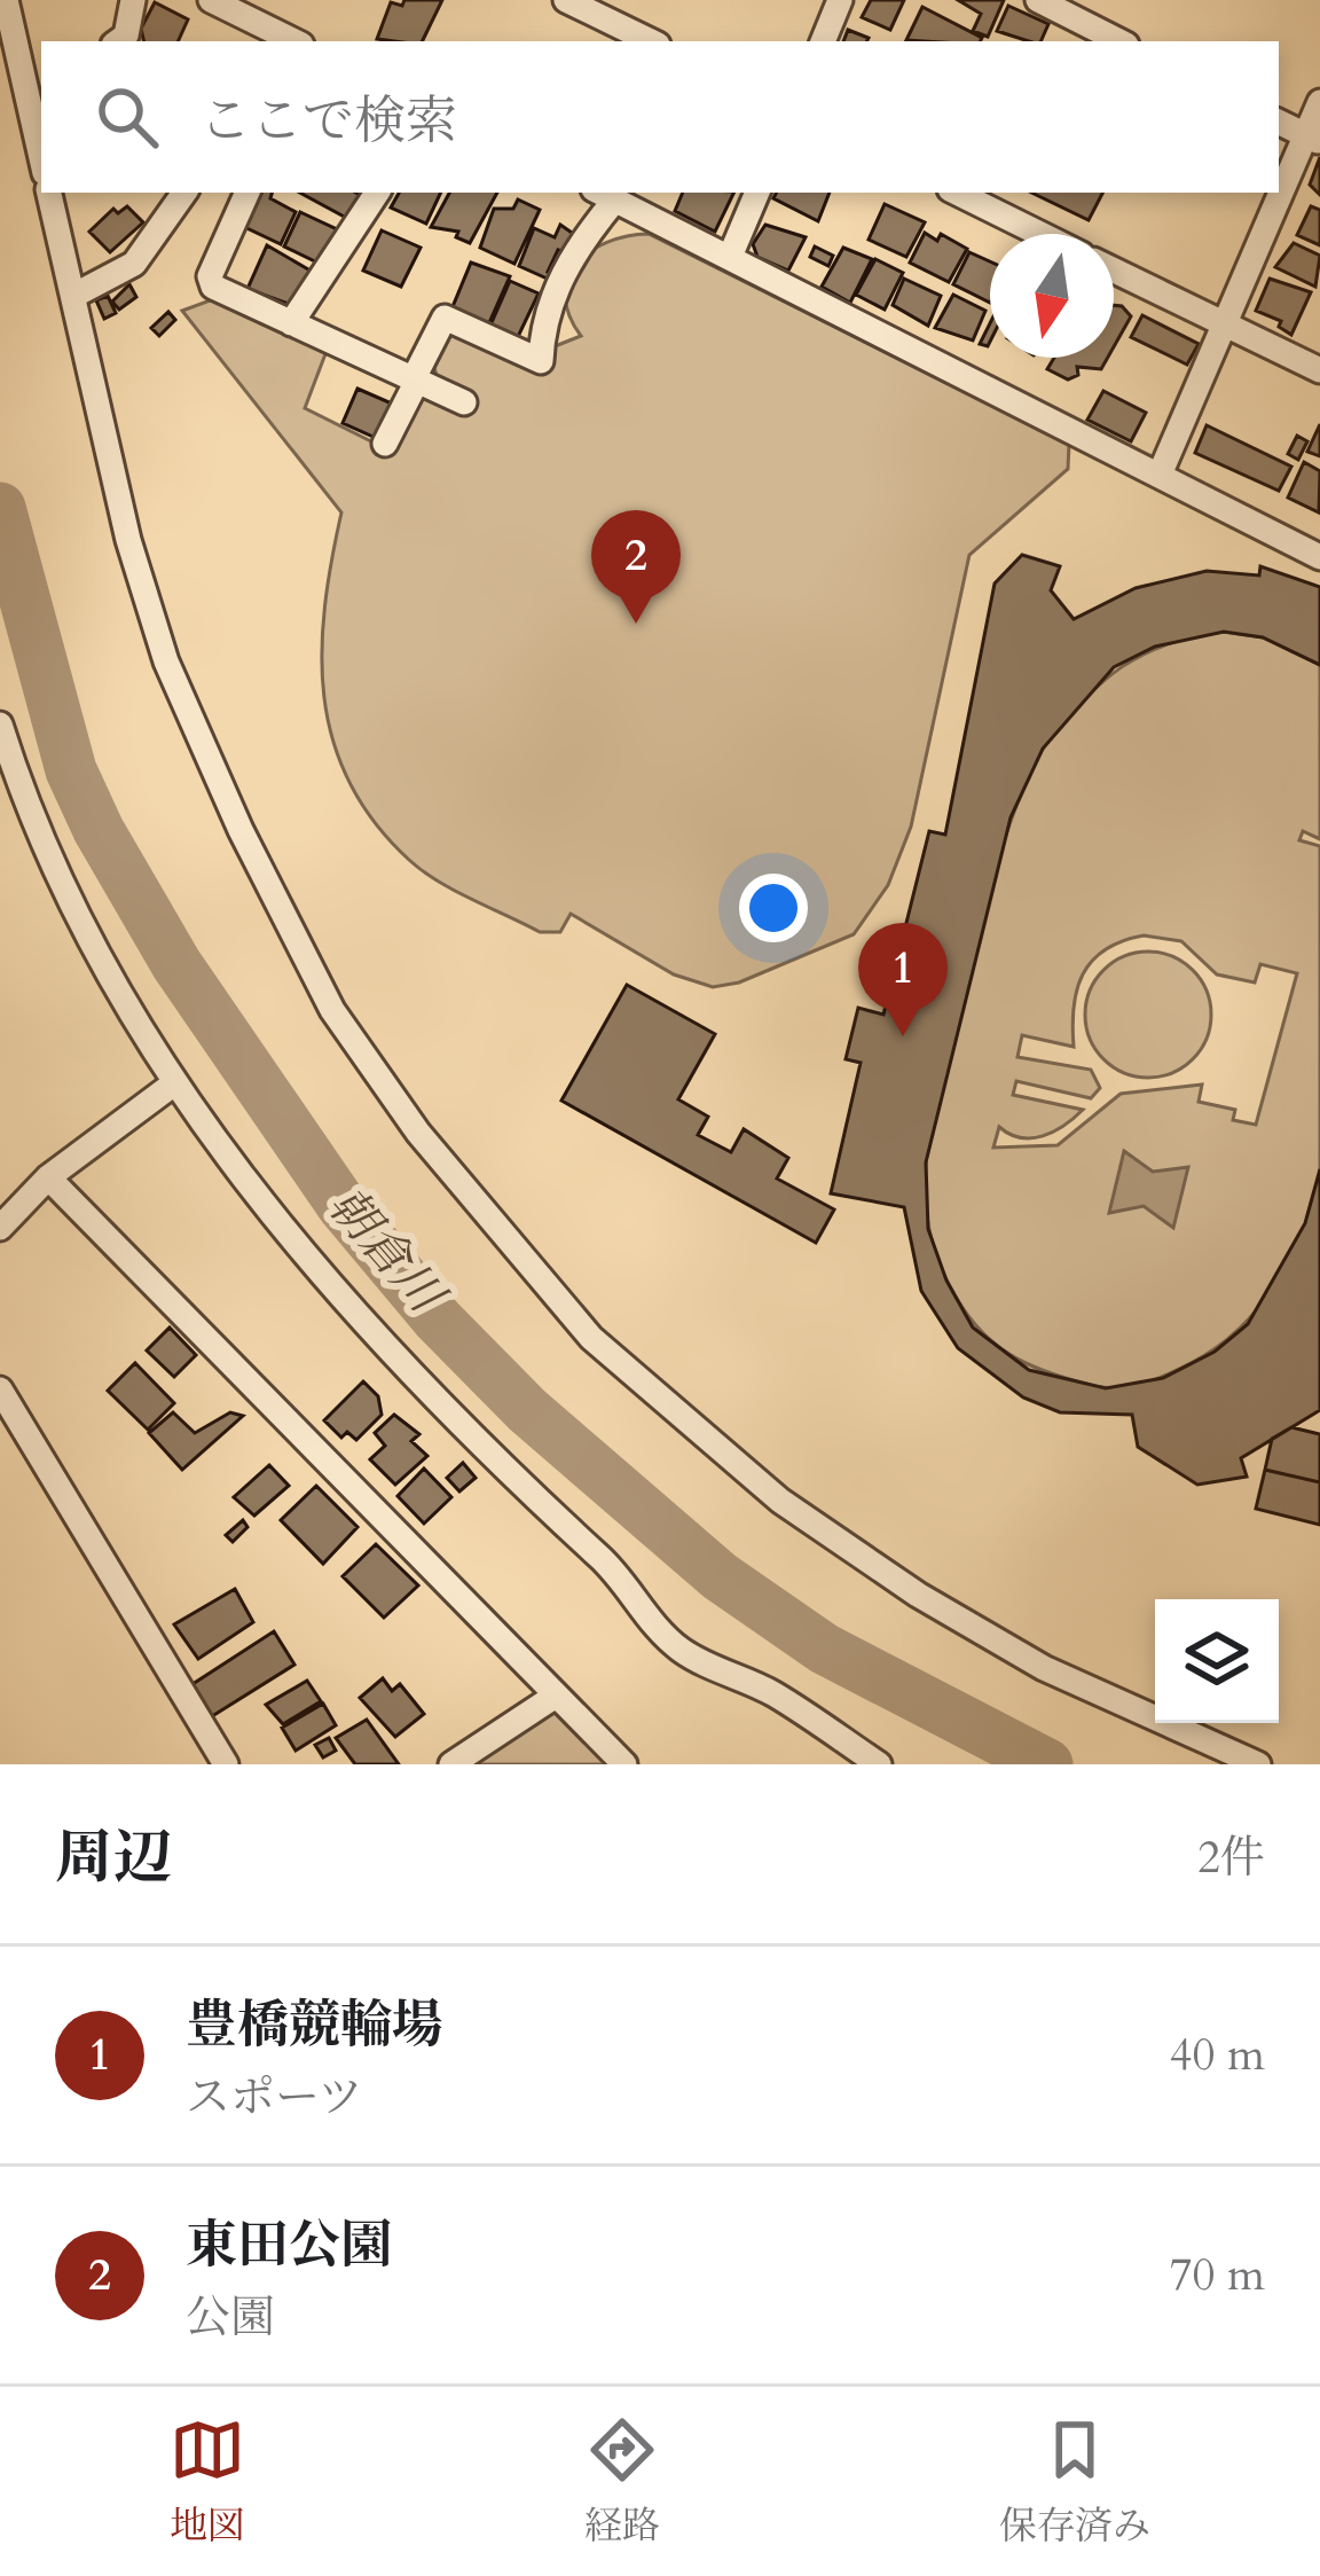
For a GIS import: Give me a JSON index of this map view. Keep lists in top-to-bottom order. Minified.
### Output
{"water":["朝倉川"],"north":"bottom","page":{"search":"ここで検索","pins":["2","1"],"heading":["周辺","2件"],"list":[{"mark":"1","name":"豊橋競輪場","note":"スポーツ","value":"40 m"},{"mark":"2","name":"東田公園","note":"公園","value":"70 m"}],"nav":["地図","経路","保存済み"]}}
